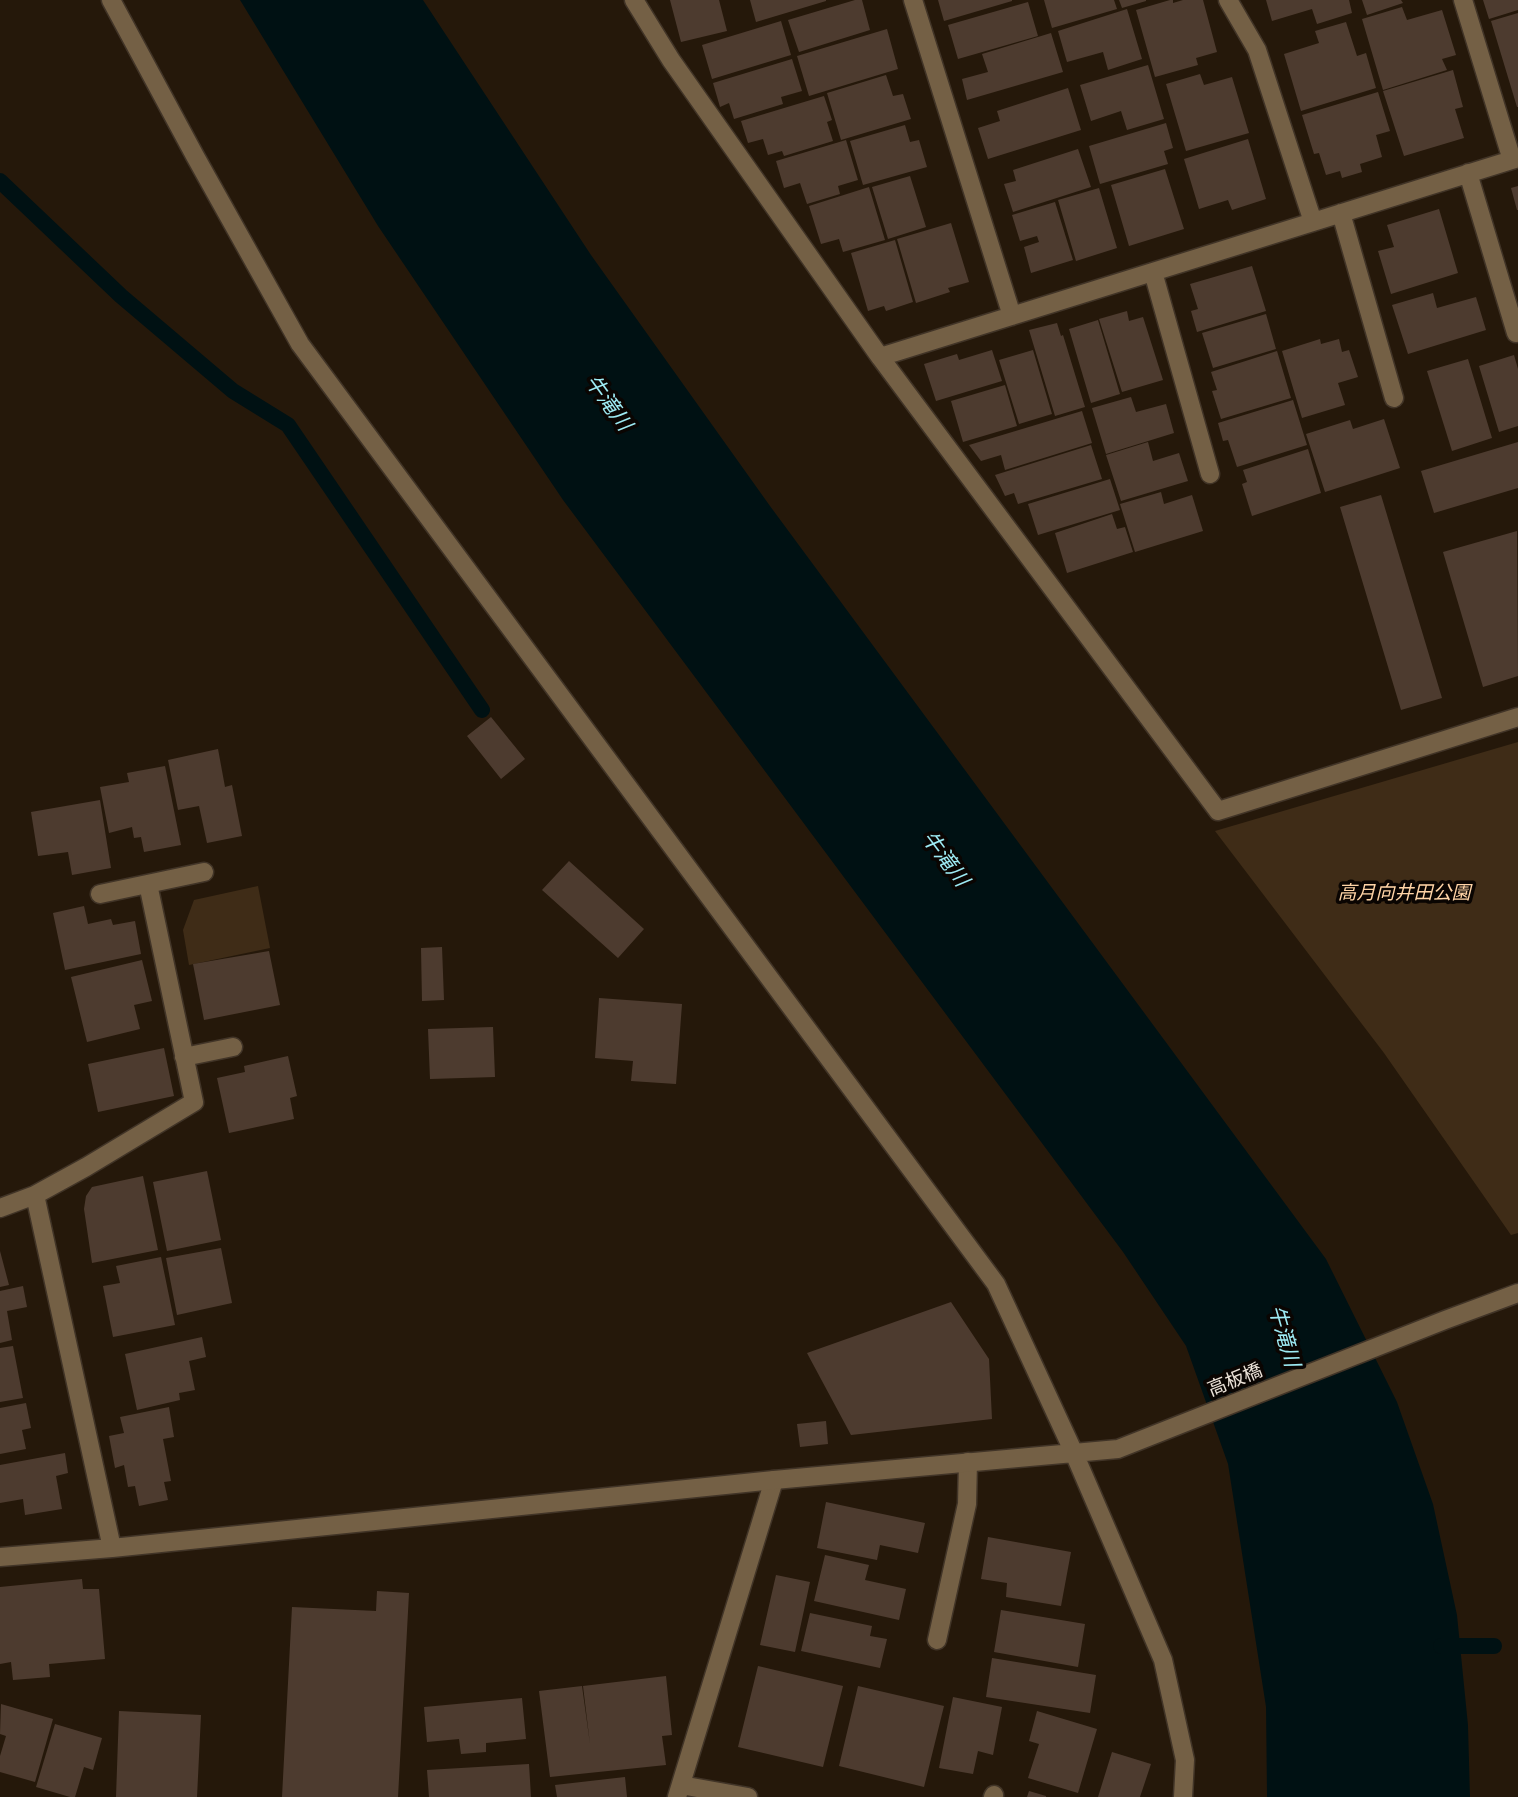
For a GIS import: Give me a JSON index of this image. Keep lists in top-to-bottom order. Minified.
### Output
{"streets":{"street":["高板橋"]},"water":["牛滝川"],"parks":["高月向井田公園"]}
